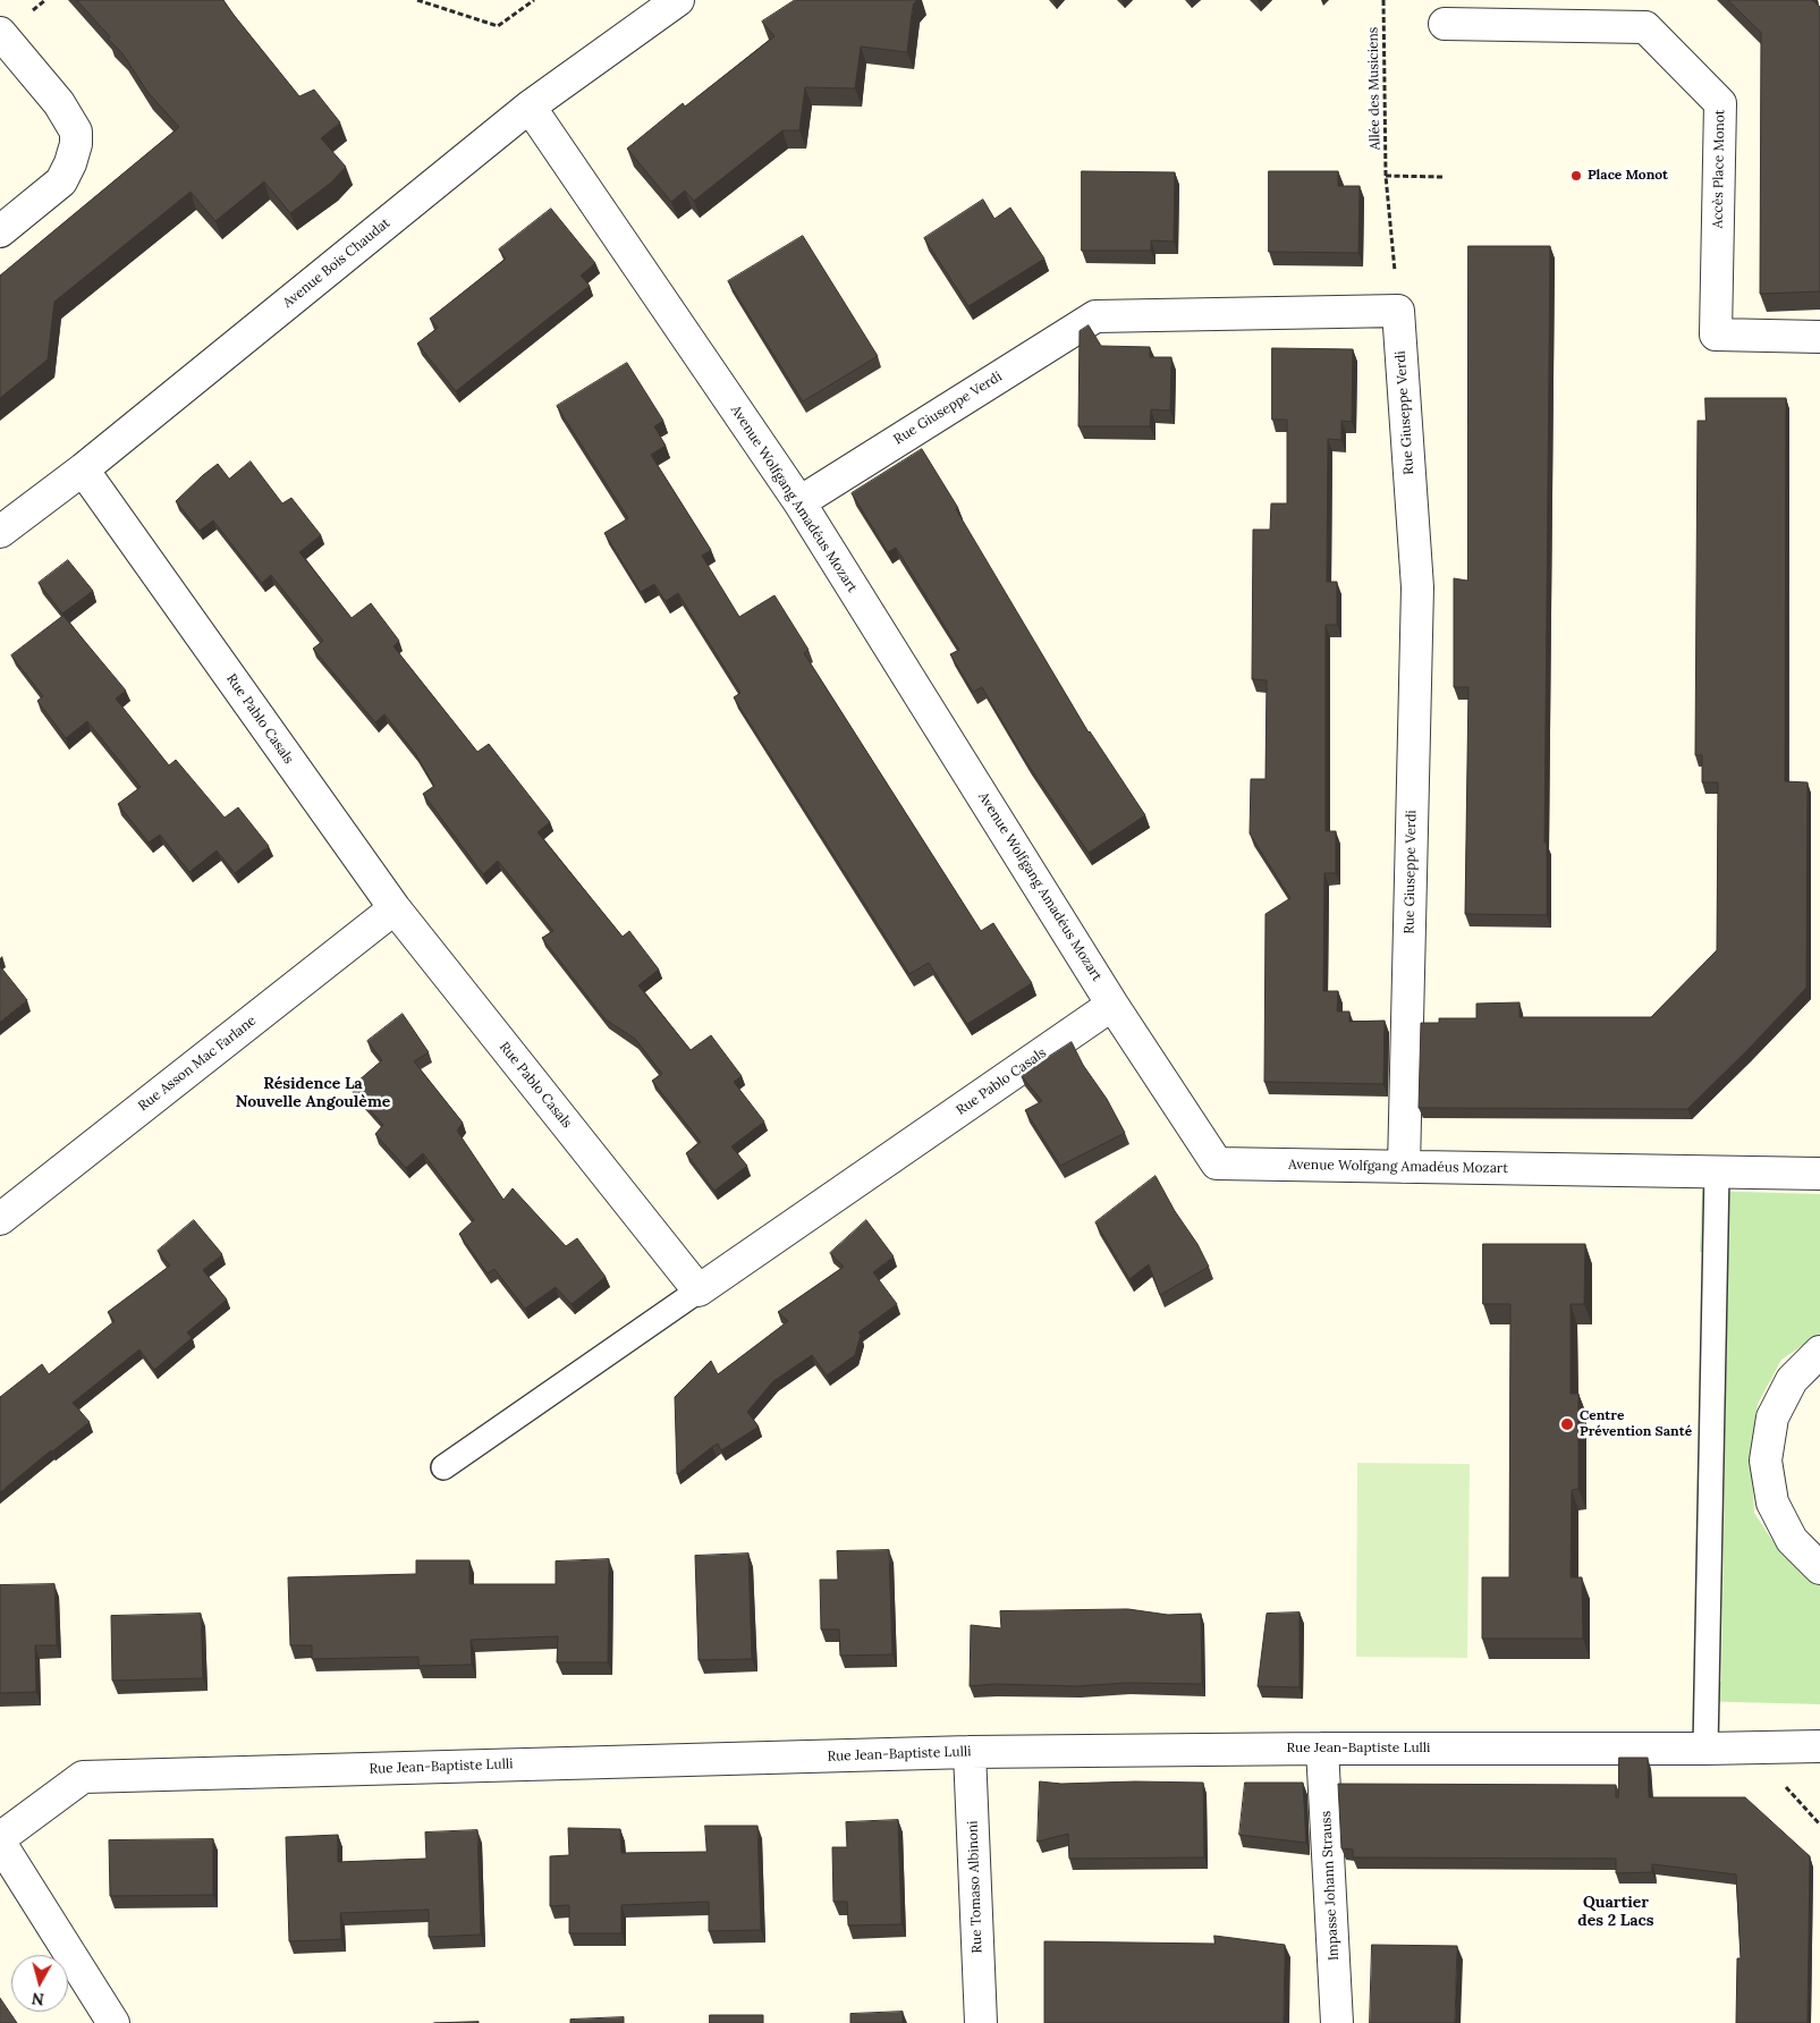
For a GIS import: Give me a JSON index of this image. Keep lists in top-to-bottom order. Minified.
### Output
{"streets":{"street":["Accès Place Monot","Avenue Bois Chaudat","Rue Giuseppe Verdi","Avenue Wolfgang Amadéus Mozart","Rue Pablo Casals","Rue Asson Mac Farlane","Rue Jean-Baptiste Lulli","Impasse Johann Strauss","Rue Tomaso Albinoni"],"path":["Allée des Musiciens"]},"crossings":[["Allée des Musiciens","Rue Giuseppe Verdi"],["Avenue Bois Chaudat","Avenue Wolfgang Amadéus Mozart"],["Avenue Bois Chaudat","Rue Pablo Casals"],["Rue Giuseppe Verdi","Avenue Wolfgang Amadéus Mozart"],["Avenue Wolfgang Amadéus Mozart","Rue Pablo Casals"],["Rue Pablo Casals","Rue Asson Mac Farlane"],["Rue Jean-Baptiste Lulli","Impasse Johann Strauss"],["Rue Jean-Baptiste Lulli","Rue Tomaso Albinoni"]],"districts":["Résidence La Nouvelle Angoulème","Quartier des 2 Lacs"],"places":["Place Monot","Centre Prévention Santé"],"north":"bottom"}
